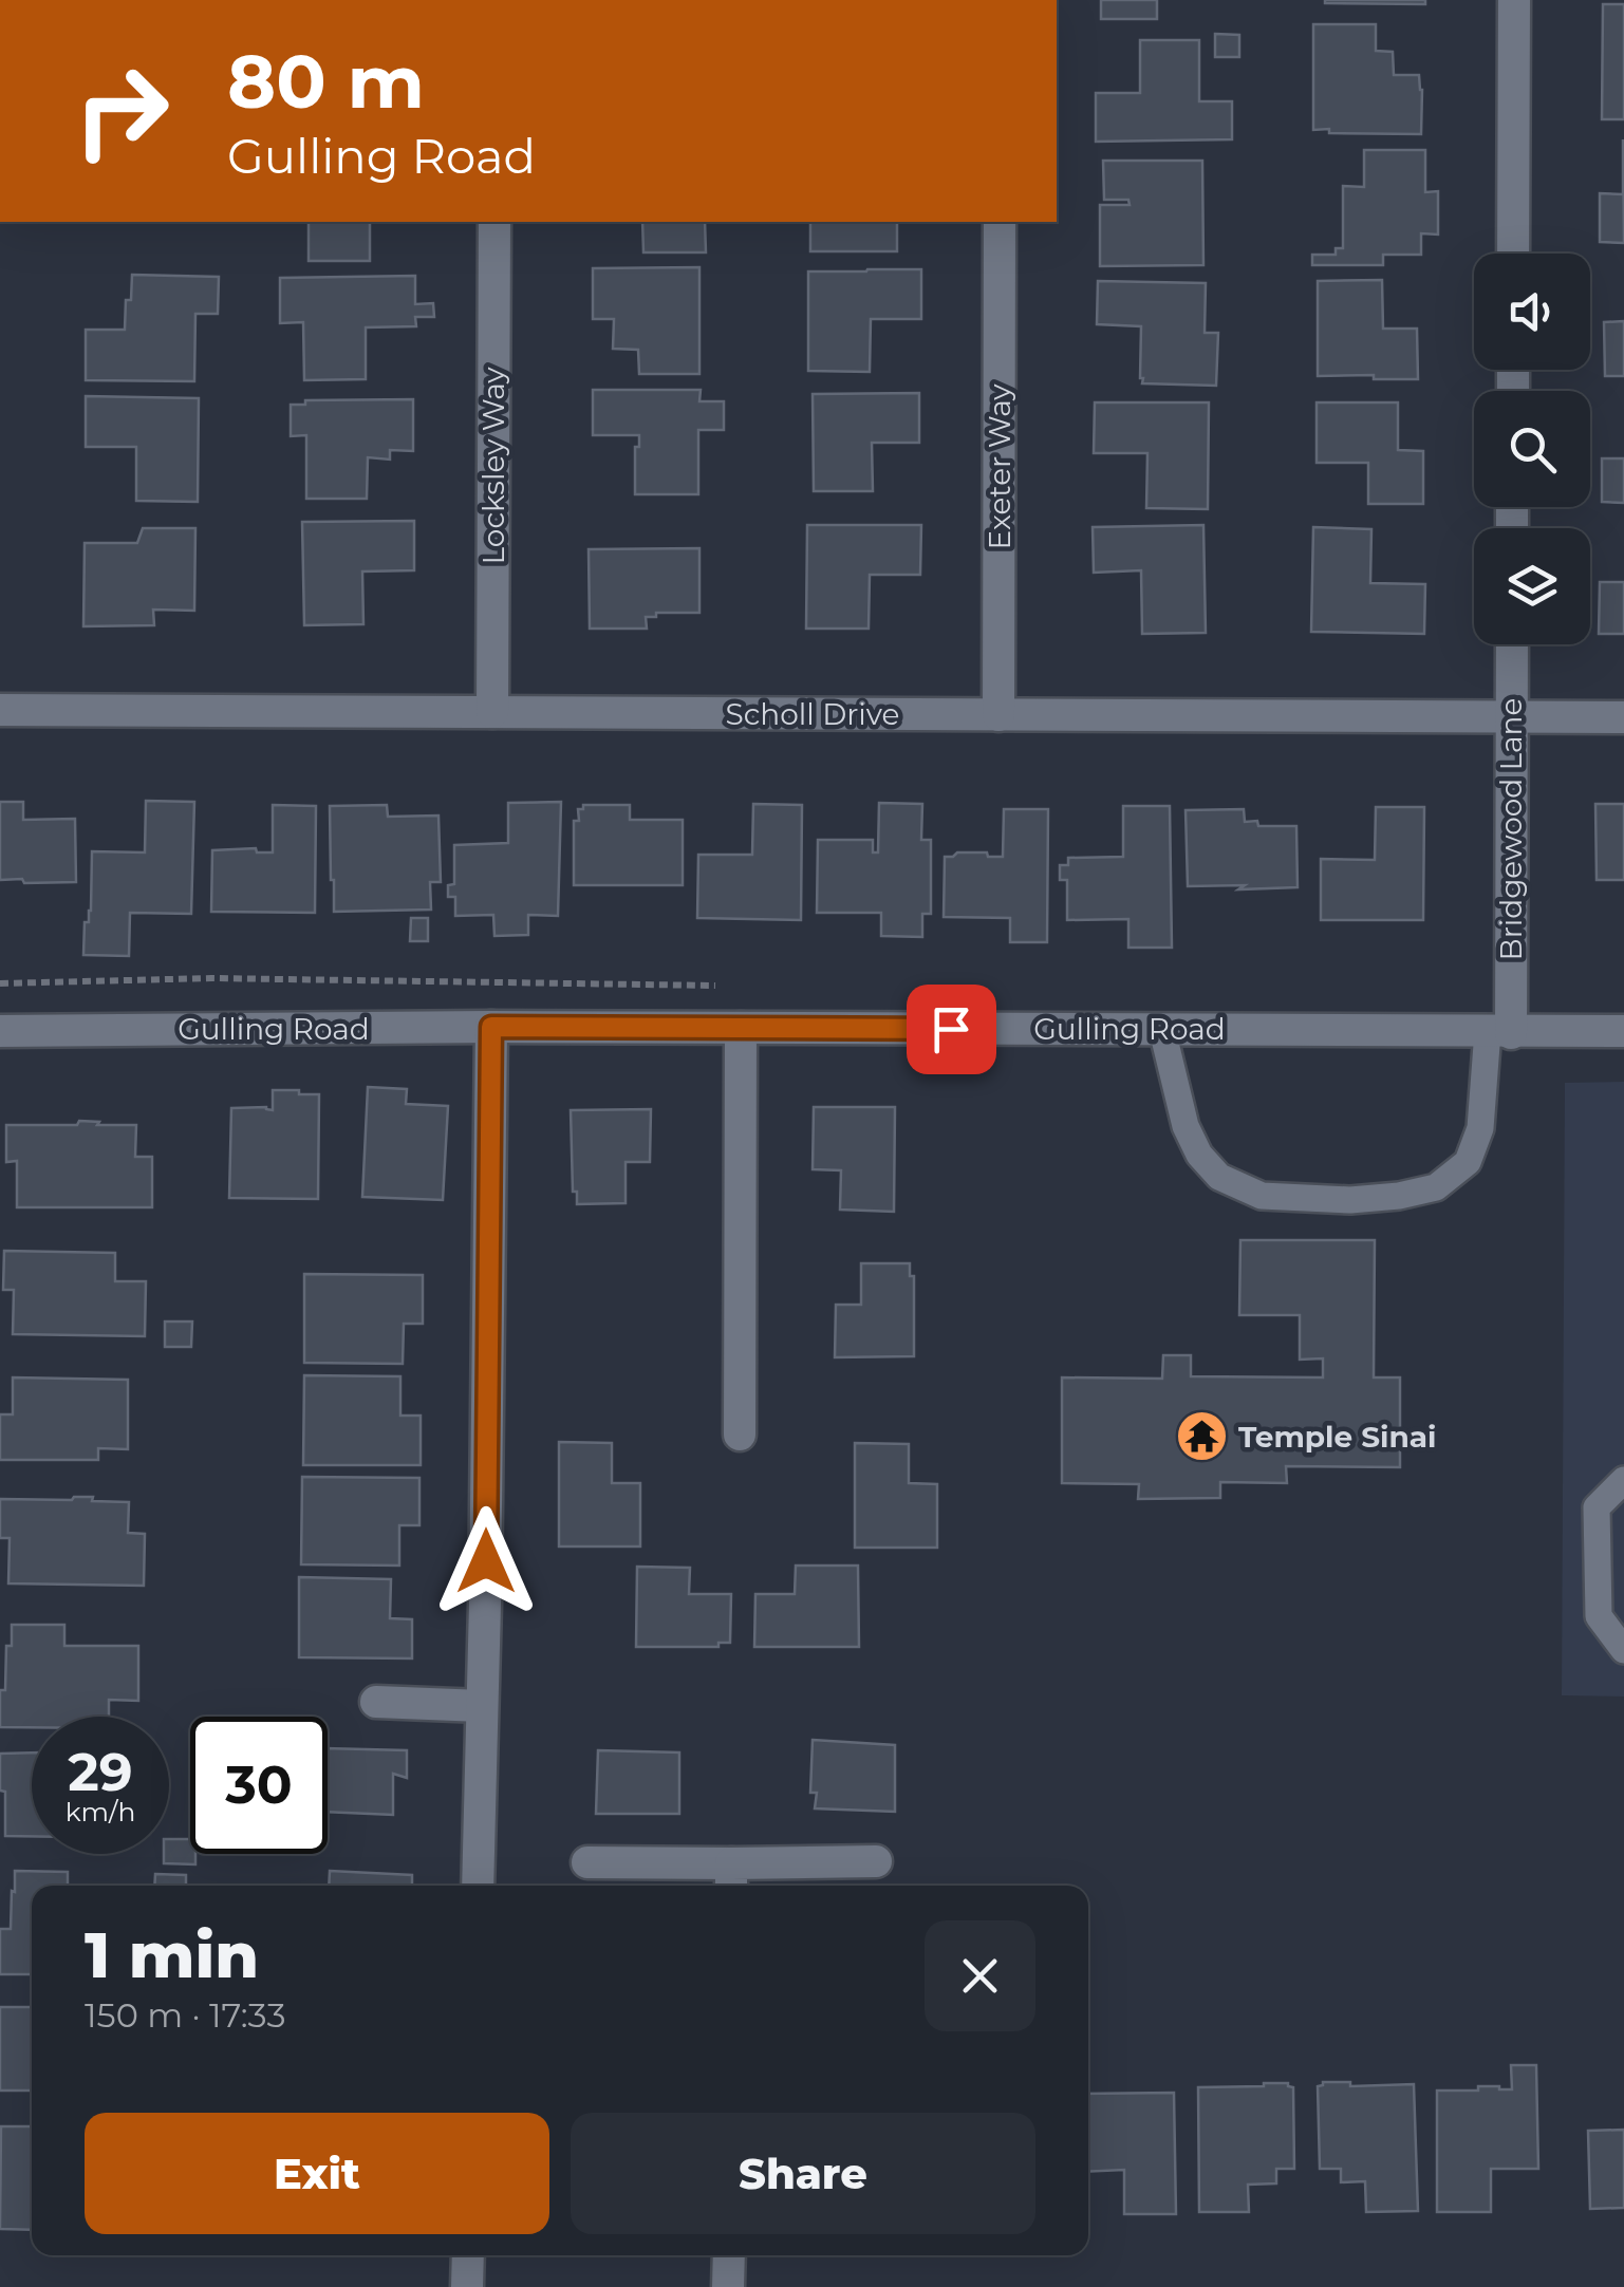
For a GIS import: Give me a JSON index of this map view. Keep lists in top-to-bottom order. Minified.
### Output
{"streets":{"street":["Locksley Way","Exeter Way","Scholl Drive","Bridgewood Lane","Gulling Road"]},"crossings":[["Locksley Way","Scholl Drive"],["Exeter Way","Scholl Drive"],["Scholl Drive","Bridgewood Lane"],["Bridgewood Lane","Gulling Road"]],"places":{"temple":["Temple Sinai"]},"page":{"turn":["80 m","Gulling Road"],"speed":"29 km/h","limit":"30","heading":["1 min","150 m · 17:33"],"buttons":["Exit","Share"]}}
